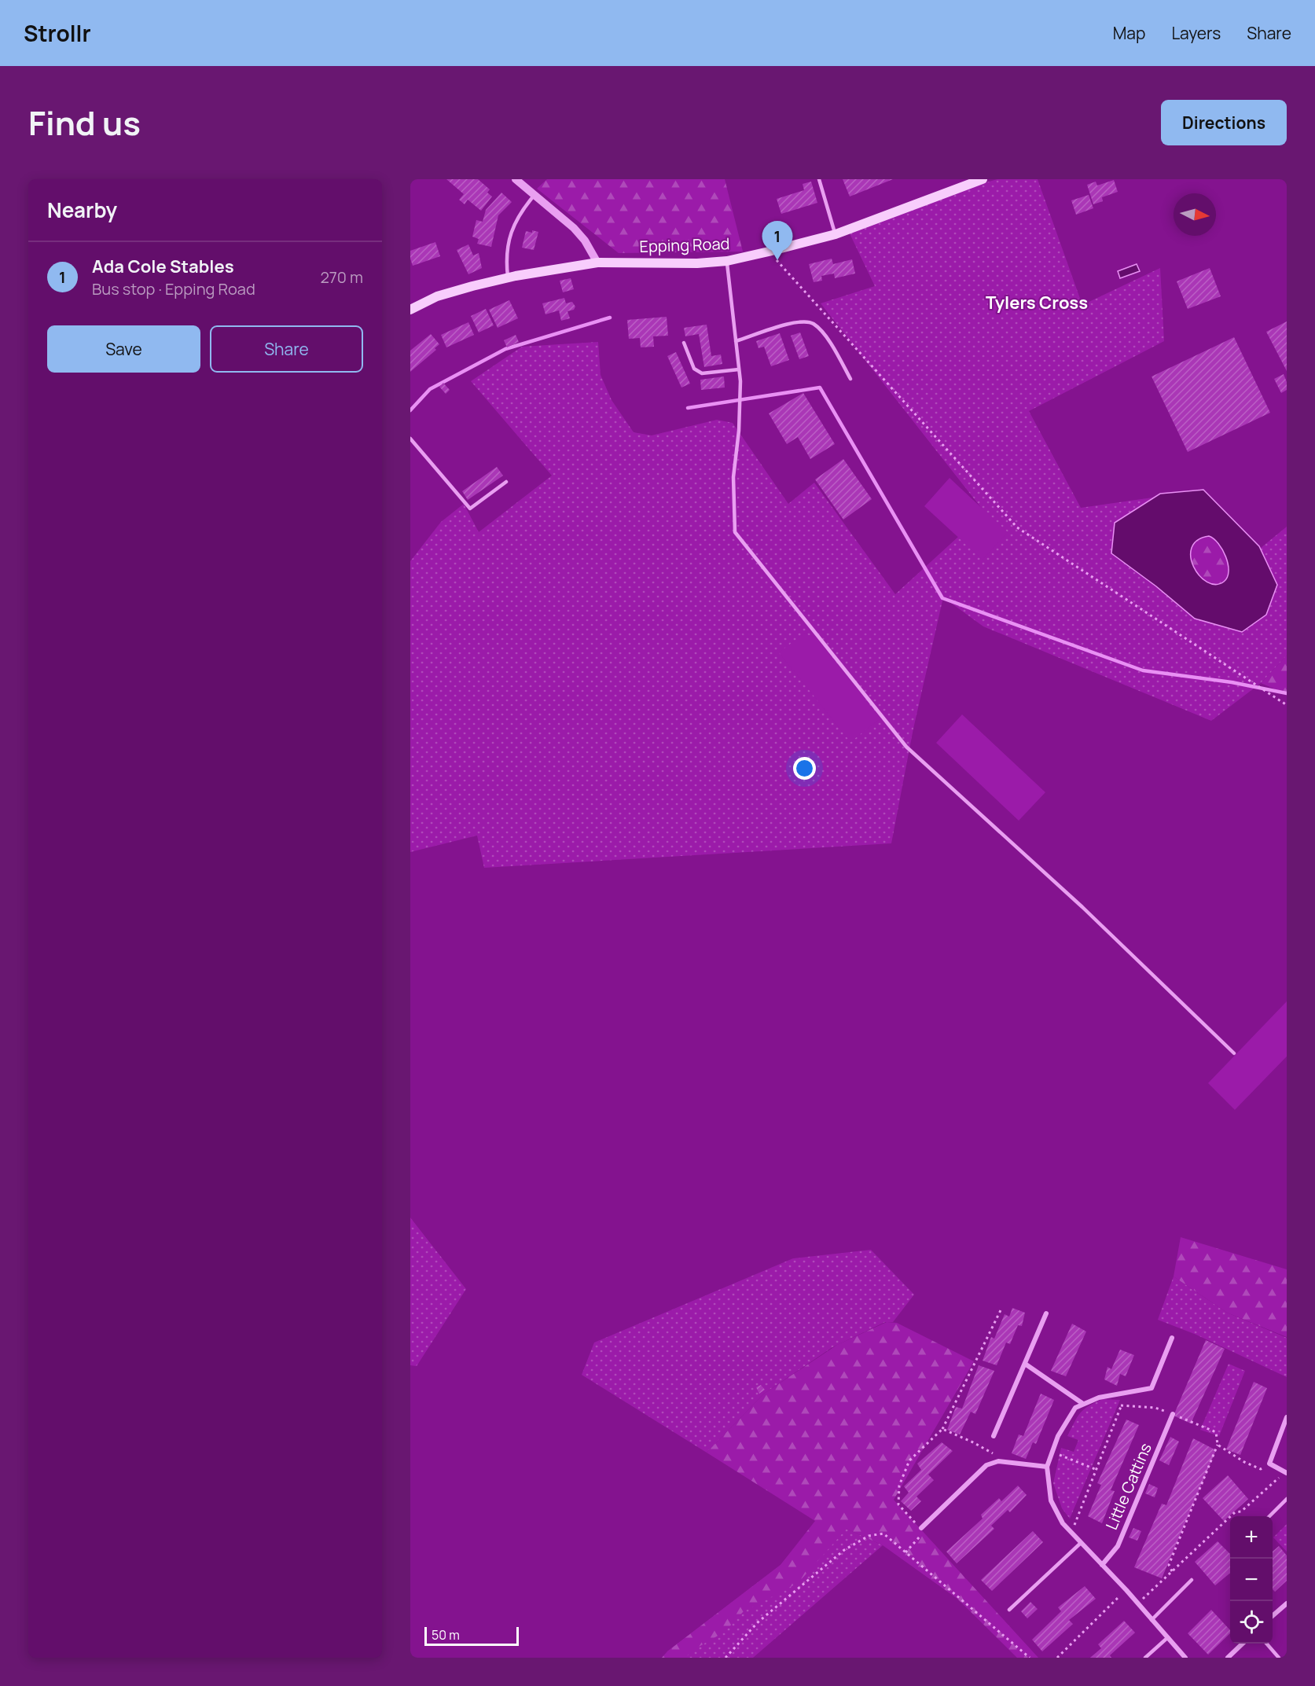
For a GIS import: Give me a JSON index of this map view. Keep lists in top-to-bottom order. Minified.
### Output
{"streets":{"main road":["Epping Road"],"street":["Little Cattins"]},"districts":["Tylers Cross"],"scale_bar":"50 m","north":"right","page":{"header":"Strollr","nav":["Map","Layers","Share"],"title":"Find us","buttons":["Directions",["Save","Share"]],"heading":"Nearby","pins":"1","list":[{"mark":"1","name":"Ada Cole Stables","note":"Bus stop · Epping Road","value":"270 m"}],"map_buttons":["+","−"],"scale":"50 m"}}
